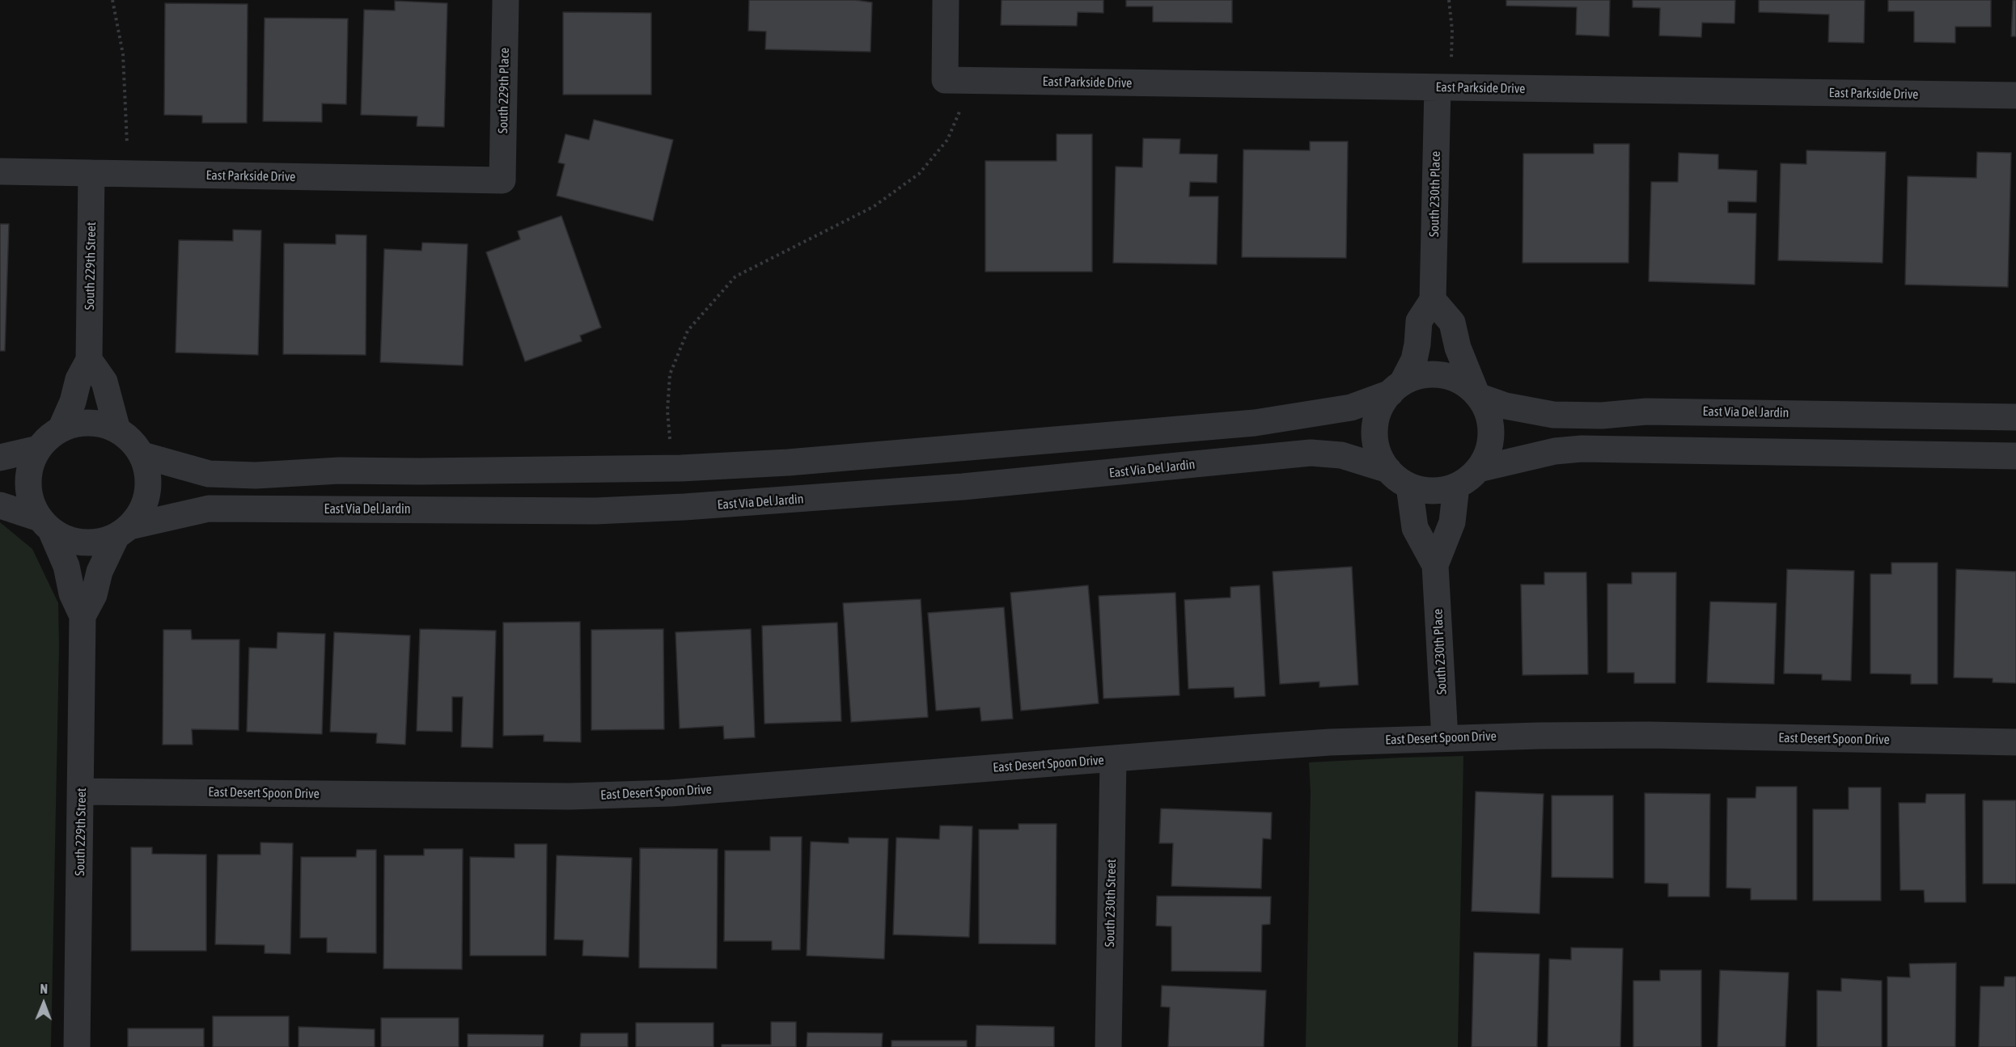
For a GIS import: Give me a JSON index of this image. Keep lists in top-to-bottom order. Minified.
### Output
{"streets":{"street":["East Parkside Drive","South 229th Place","South 230th Place","South 229th Street","East Via Del Jardin","East Desert Spoon Drive","South 230th Street"]},"crossings":[["East Parkside Drive","South 229th Place"],["East Parkside Drive","South 230th Place"],["East Parkside Drive","South 229th Street"],["South 230th Place","East Via Del Jardin"],["South 230th Place","East Desert Spoon Drive"],["South 229th Street","East Via Del Jardin"],["South 229th Street","East Desert Spoon Drive"],["East Desert Spoon Drive","South 230th Street"]],"north":"top"}
